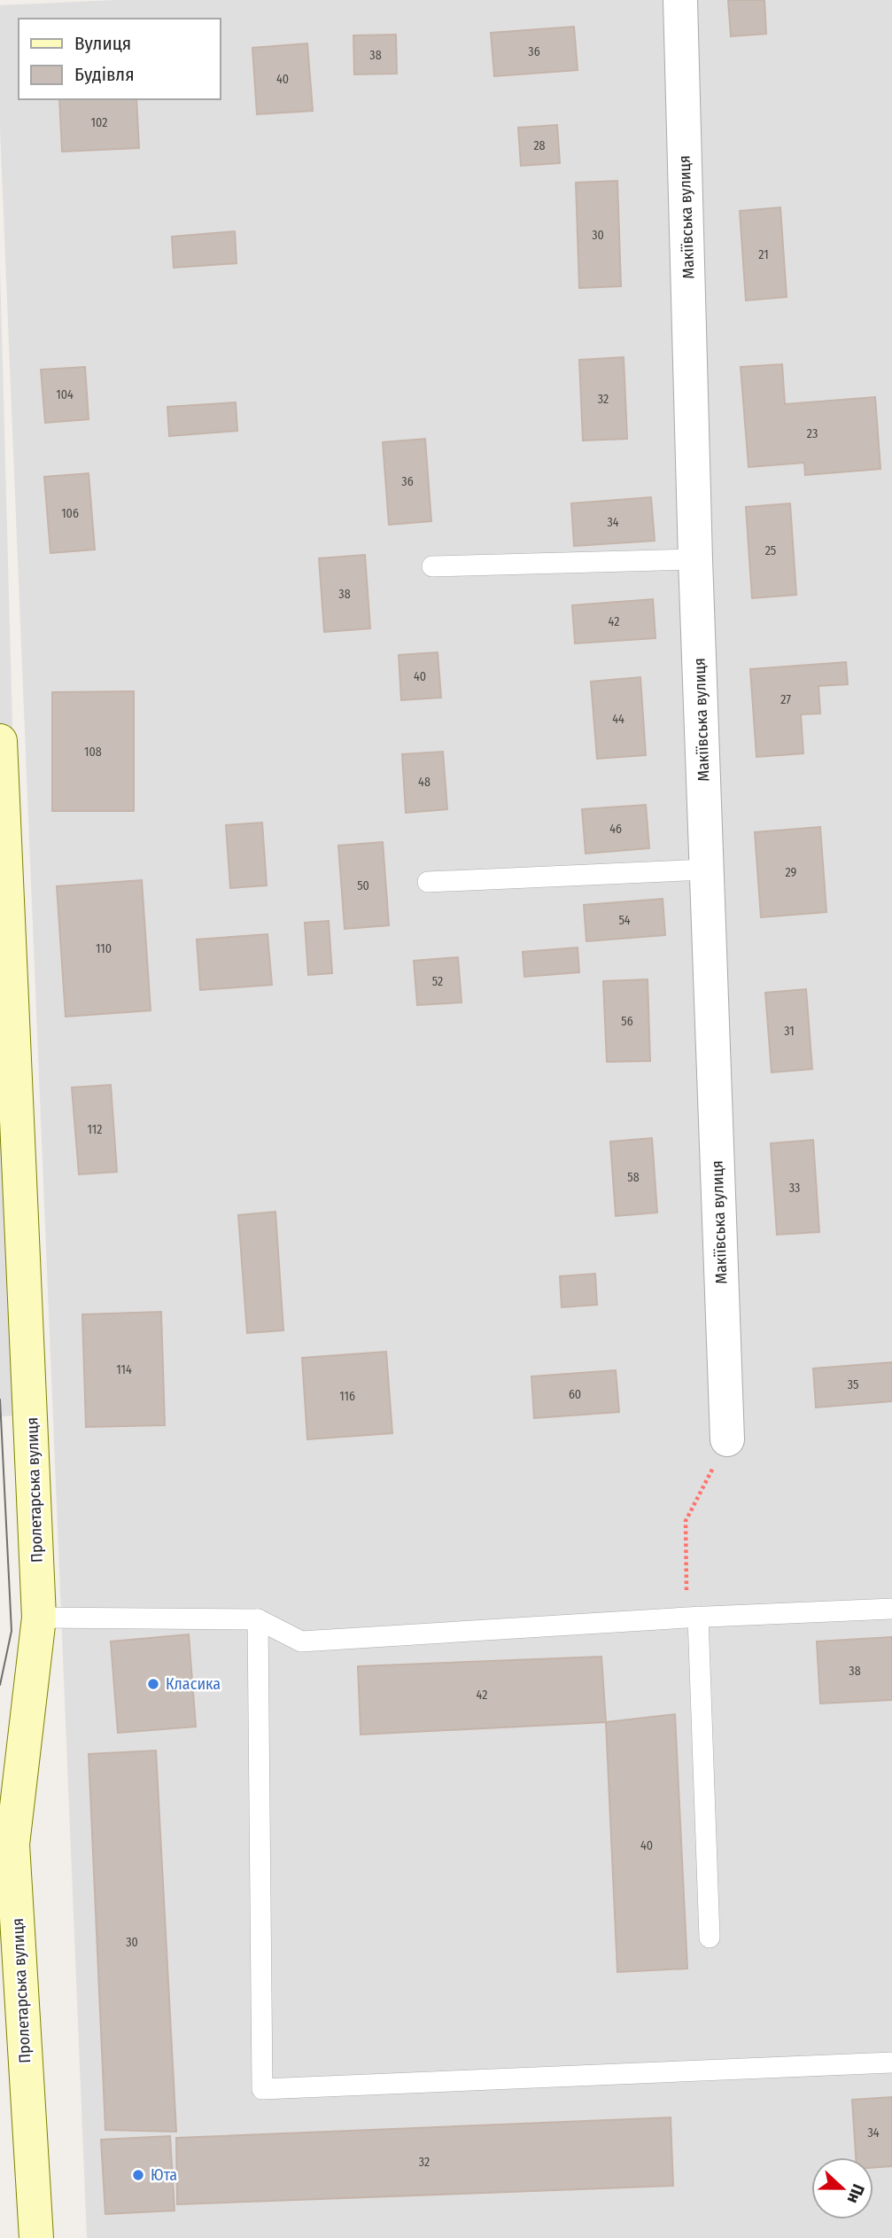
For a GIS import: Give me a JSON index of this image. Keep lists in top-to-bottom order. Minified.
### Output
{"streets":{"street":["Макіївська вулиця","Пролетарська вулиця"]},"places":["Класика","Юта"],"house_numbers":["36","38","40","102","28","30","21","104","32","23","36","106","34","25","38","42","40","27","44","108","48","46","29","50","54","110","52","56","31","112","58","33","114","35","60","116","38","42","40","30","34","32"],"legend":["Вулиця","Будівля"],"north":"right"}
